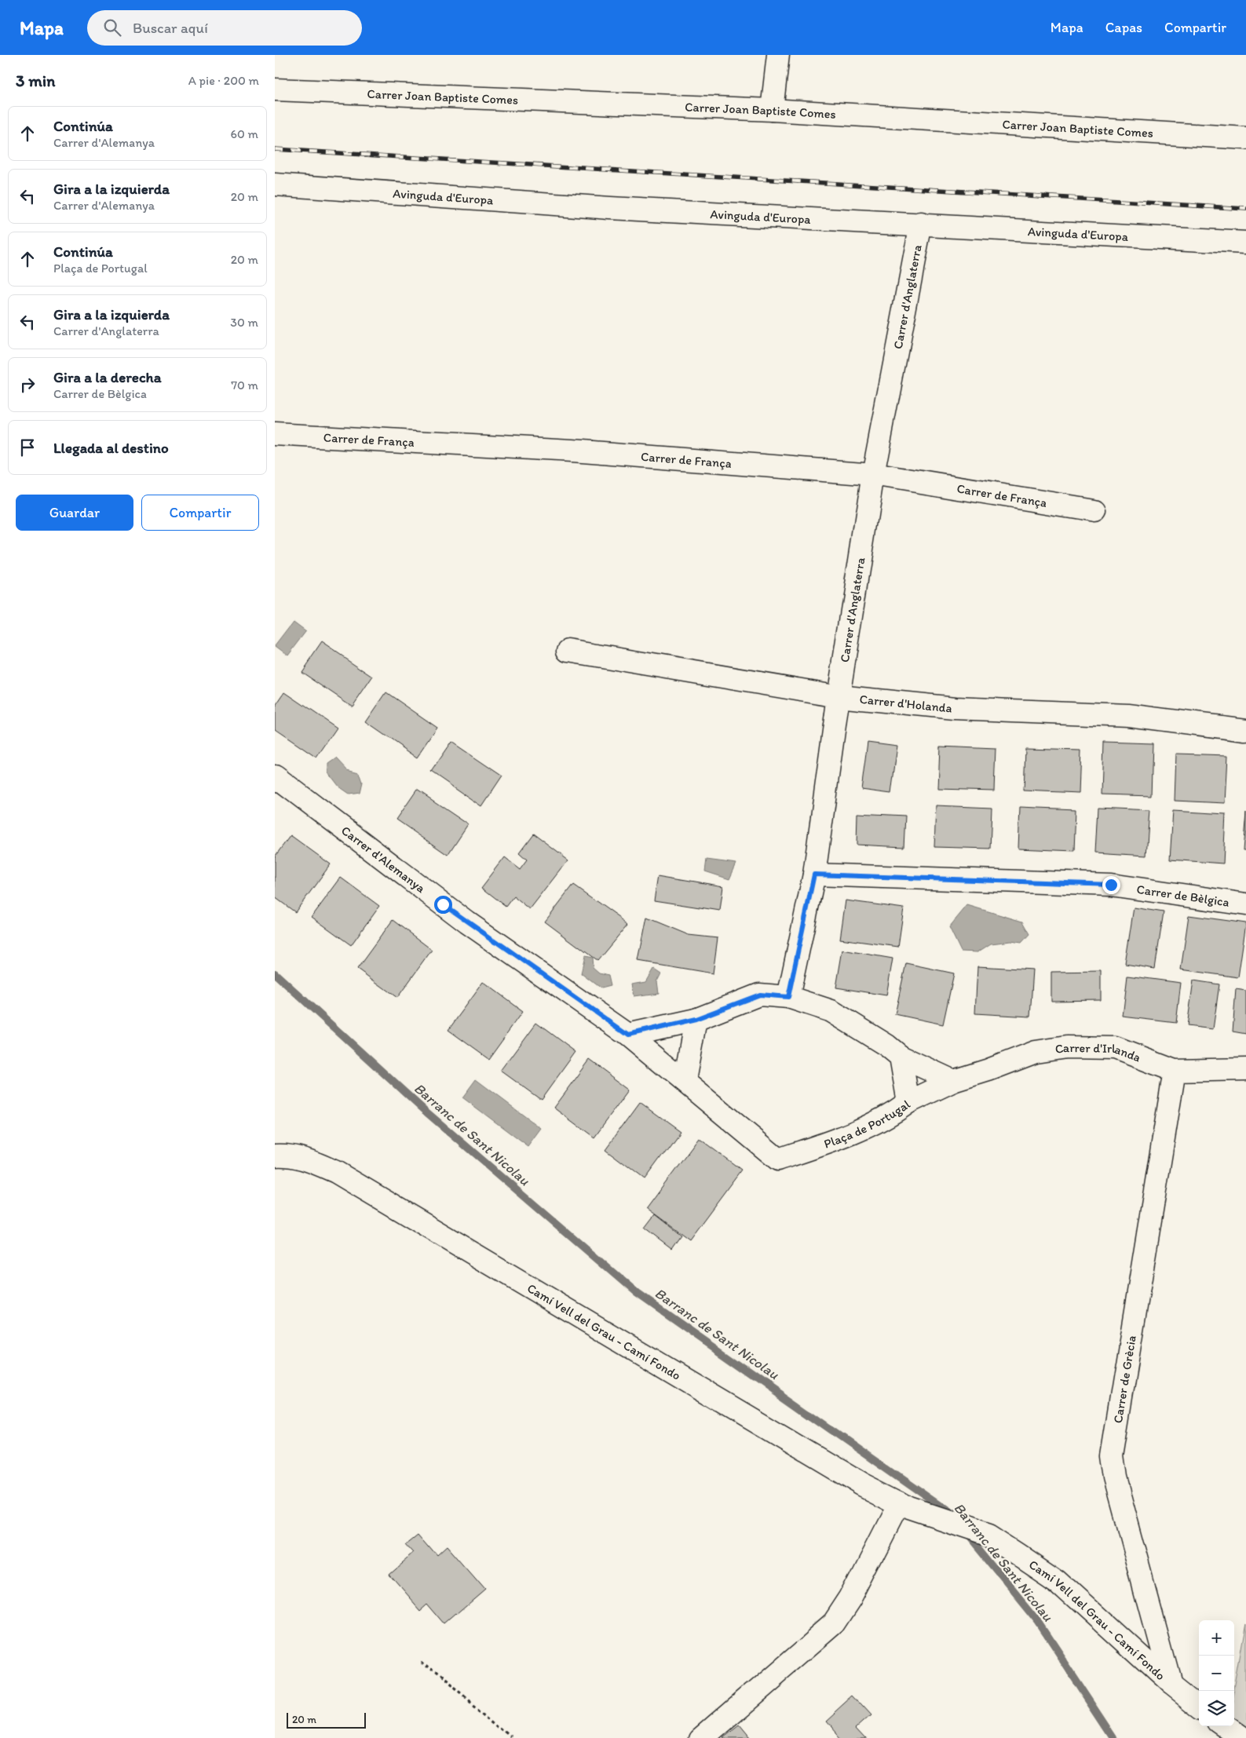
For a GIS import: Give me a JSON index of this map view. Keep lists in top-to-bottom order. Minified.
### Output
{"streets":{"street":["Carrer Joan Baptiste Comes","Avinguda d'Europa","Carrer d'Anglaterra","Carrer de França","Carrer d'Holanda","Carrer d'Alemanya","Carrer de Bèlgica","Carrer d'Irlanda","Plaça de Portugal","Camí Vell del Grau - Camí Fondo","Carrer de Grècia"]},"crossings":[["Avinguda d'Europa","Carrer d'Anglaterra"],["Carrer d'Anglaterra","Carrer de França"],["Carrer d'Anglaterra","Carrer d'Holanda"],["Carrer d'Anglaterra","Carrer de Bèlgica"],["Carrer d'Alemanya","Plaça de Portugal"],["Carrer d'Irlanda","Plaça de Portugal"],["Carrer d'Irlanda","Carrer de Grècia"],["Camí Vell del Grau - Camí Fondo","Carrer de Grècia"]],"water":["Barranc de Sant Nicolau"],"scale_bar":"20 m","page":{"header":"Mapa","search":"Buscar aquí","nav":["Mapa","Capas","Compartir"],"heading":["3 min","A pie · 200 m"],"list":[["Continúa","Carrer d'Alemanya","60 m"],["Gira a la izquierda","Carrer d'Alemanya","20 m"],["Continúa","Plaça de Portugal","20 m"],["Gira a la izquierda","Carrer d'Anglaterra","30 m"],["Gira a la derecha","Carrer de Bèlgica","70 m"],"Llegada al destino"],"buttons":["Guardar","Compartir"],"map_buttons":["+","−"],"scale":"20 m"}}
